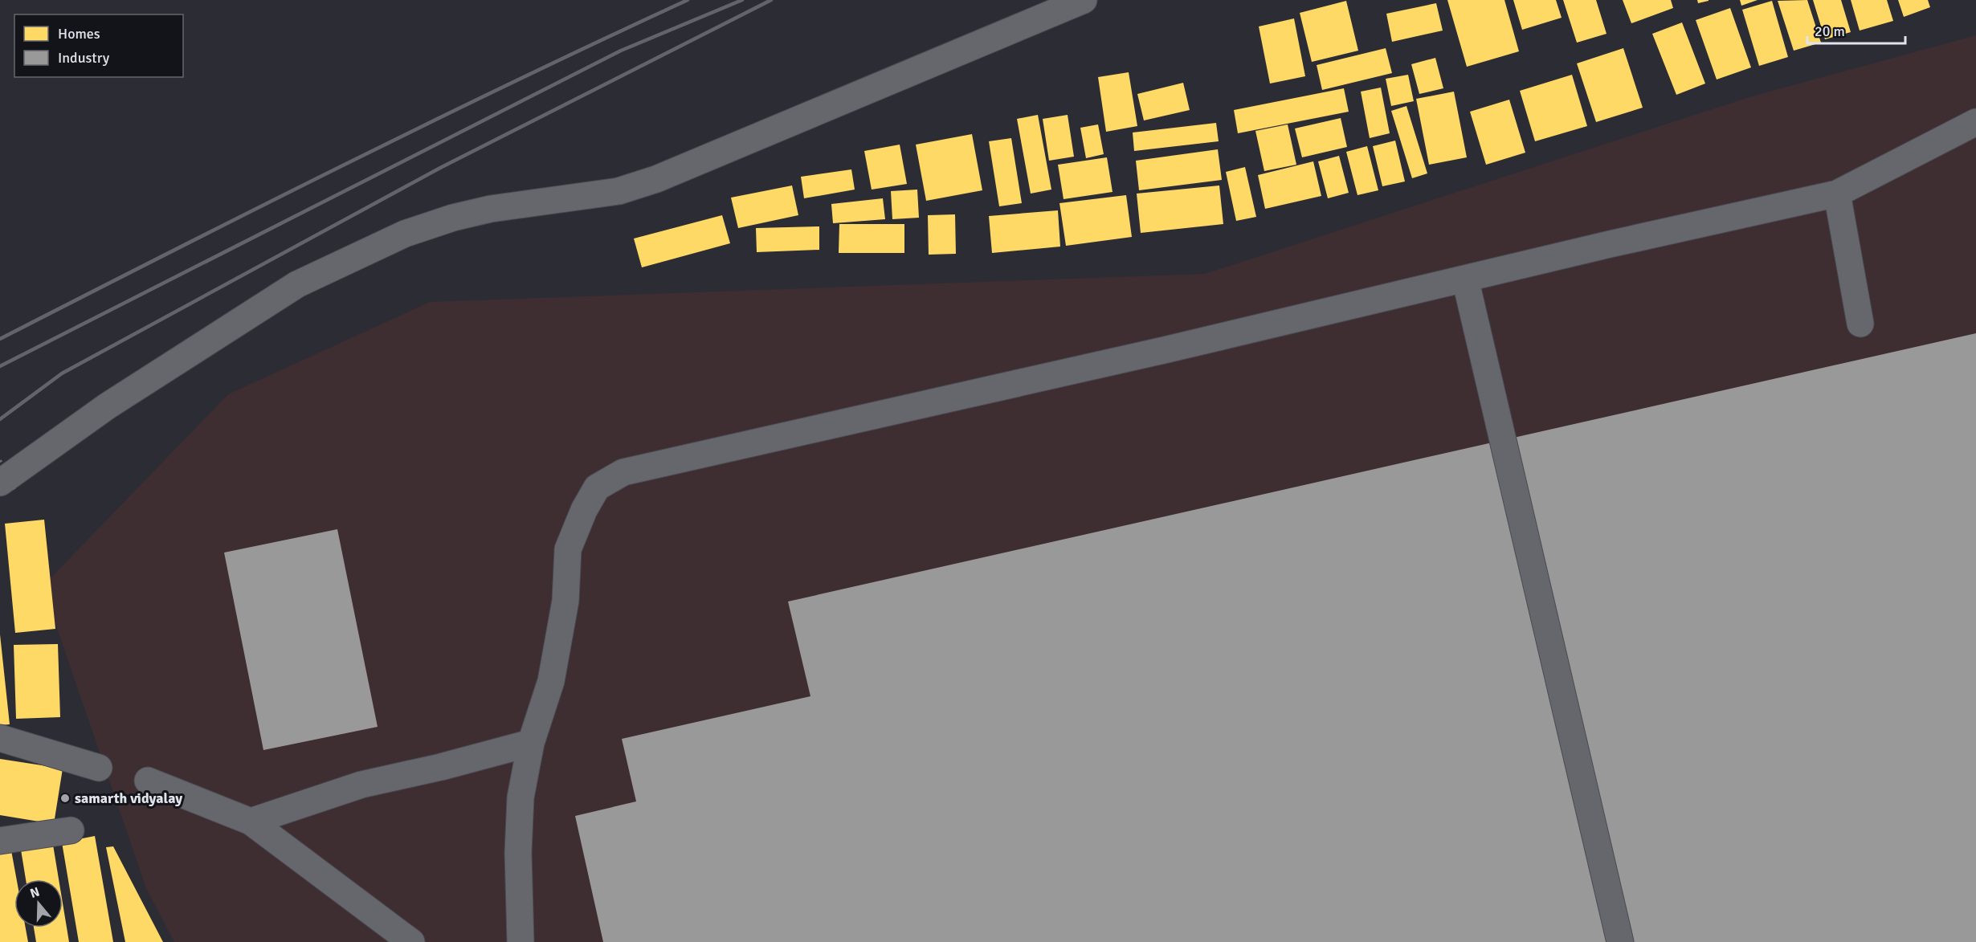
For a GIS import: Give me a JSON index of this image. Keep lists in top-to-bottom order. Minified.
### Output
{"places":["samarth vidyalay"],"legend":["Homes","Industry"],"scale_bar":"20 m","north":"top"}
